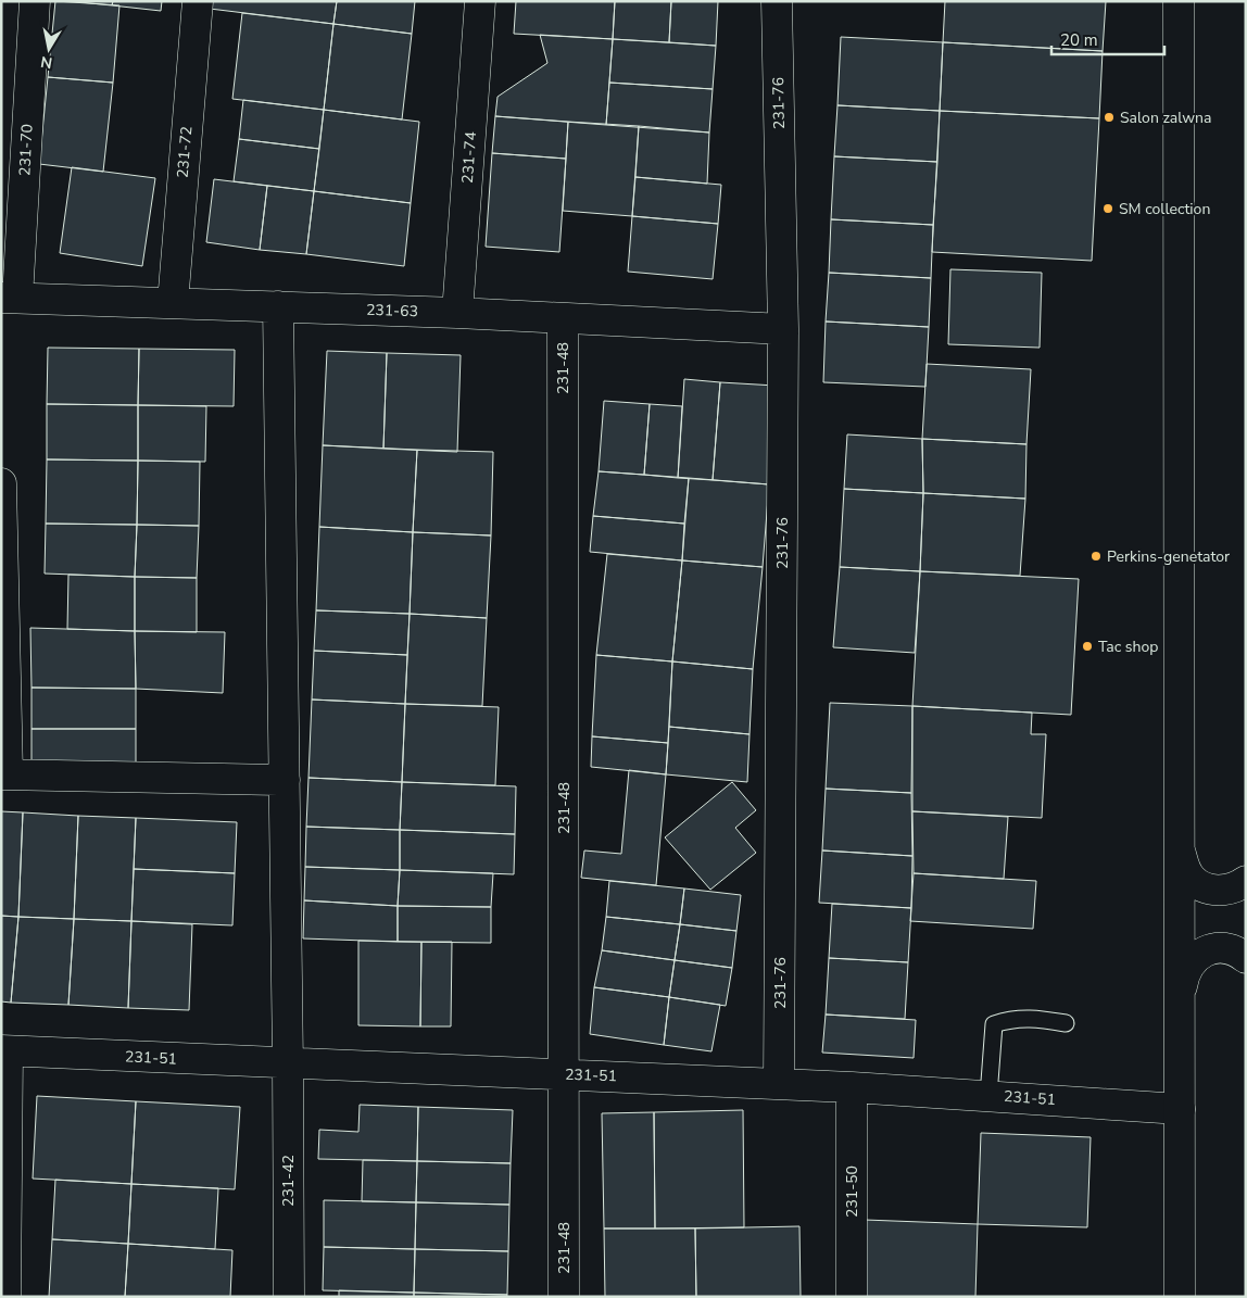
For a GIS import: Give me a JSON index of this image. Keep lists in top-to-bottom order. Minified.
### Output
{"streets":{"main road":["231-76","231-70","231-72","231-74","231-63","231-48","231-51","231-42","231-50"]},"crossings":[["231-76","231-63"],["231-76","231-51"],["231-70","231-63"],["231-72","231-63"],["231-74","231-63"],["231-63","231-48"],["231-63","231-42"],["231-48","231-51"],["231-51","231-42"],["231-51","231-50"]],"places":["Salon zalwna","SM collection","Perkins-genetator","Tac shop"],"scale_bar":"20 m","north":"bottom"}
